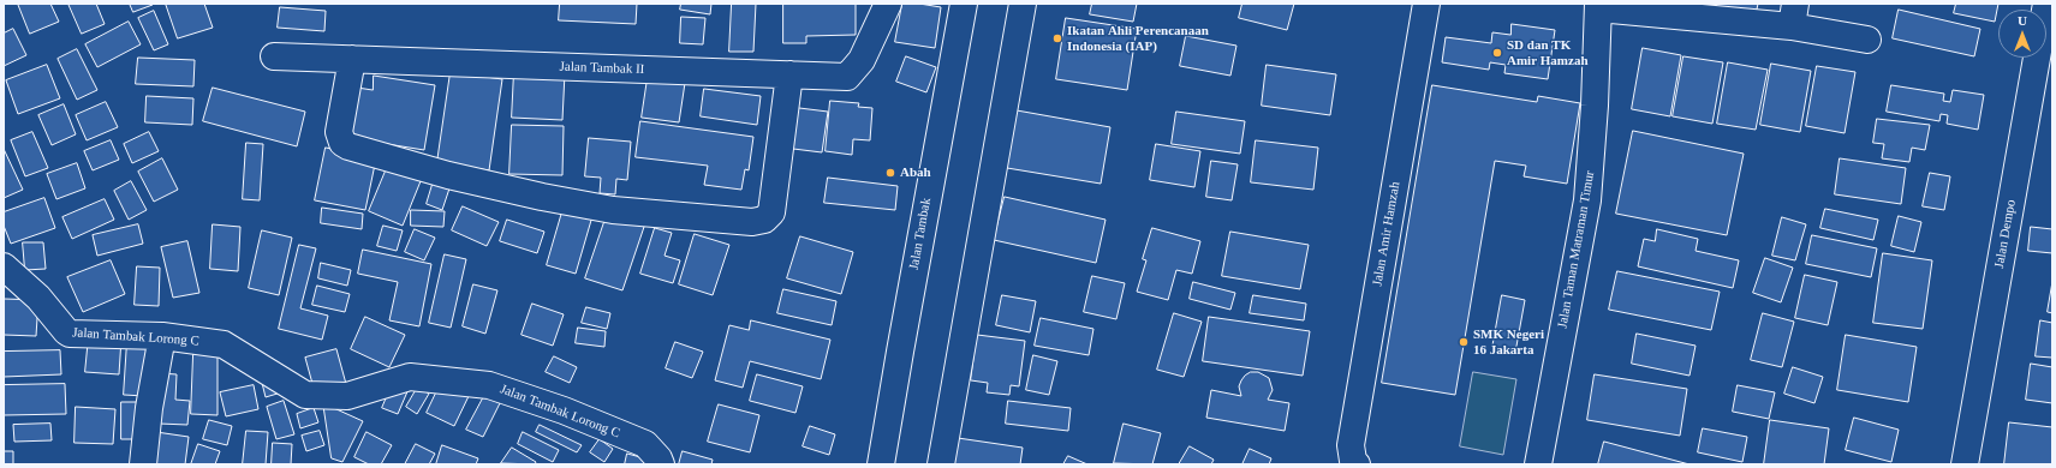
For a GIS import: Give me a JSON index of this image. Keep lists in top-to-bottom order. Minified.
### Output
{"streets":{"street":["Jalan Tambak II","Jalan Tambak","Jalan Amir Hamzah","Jalan Dempo","Jalan Taman Matraman Timur","Jalan Tambak Lorong C"]},"places":["Ikatan Ahli Perencanaan Indonesia (IAP)","SD dan TK Amir Hamzah","Abah","SMK Negeri 16 Jakarta"],"north":"top"}
